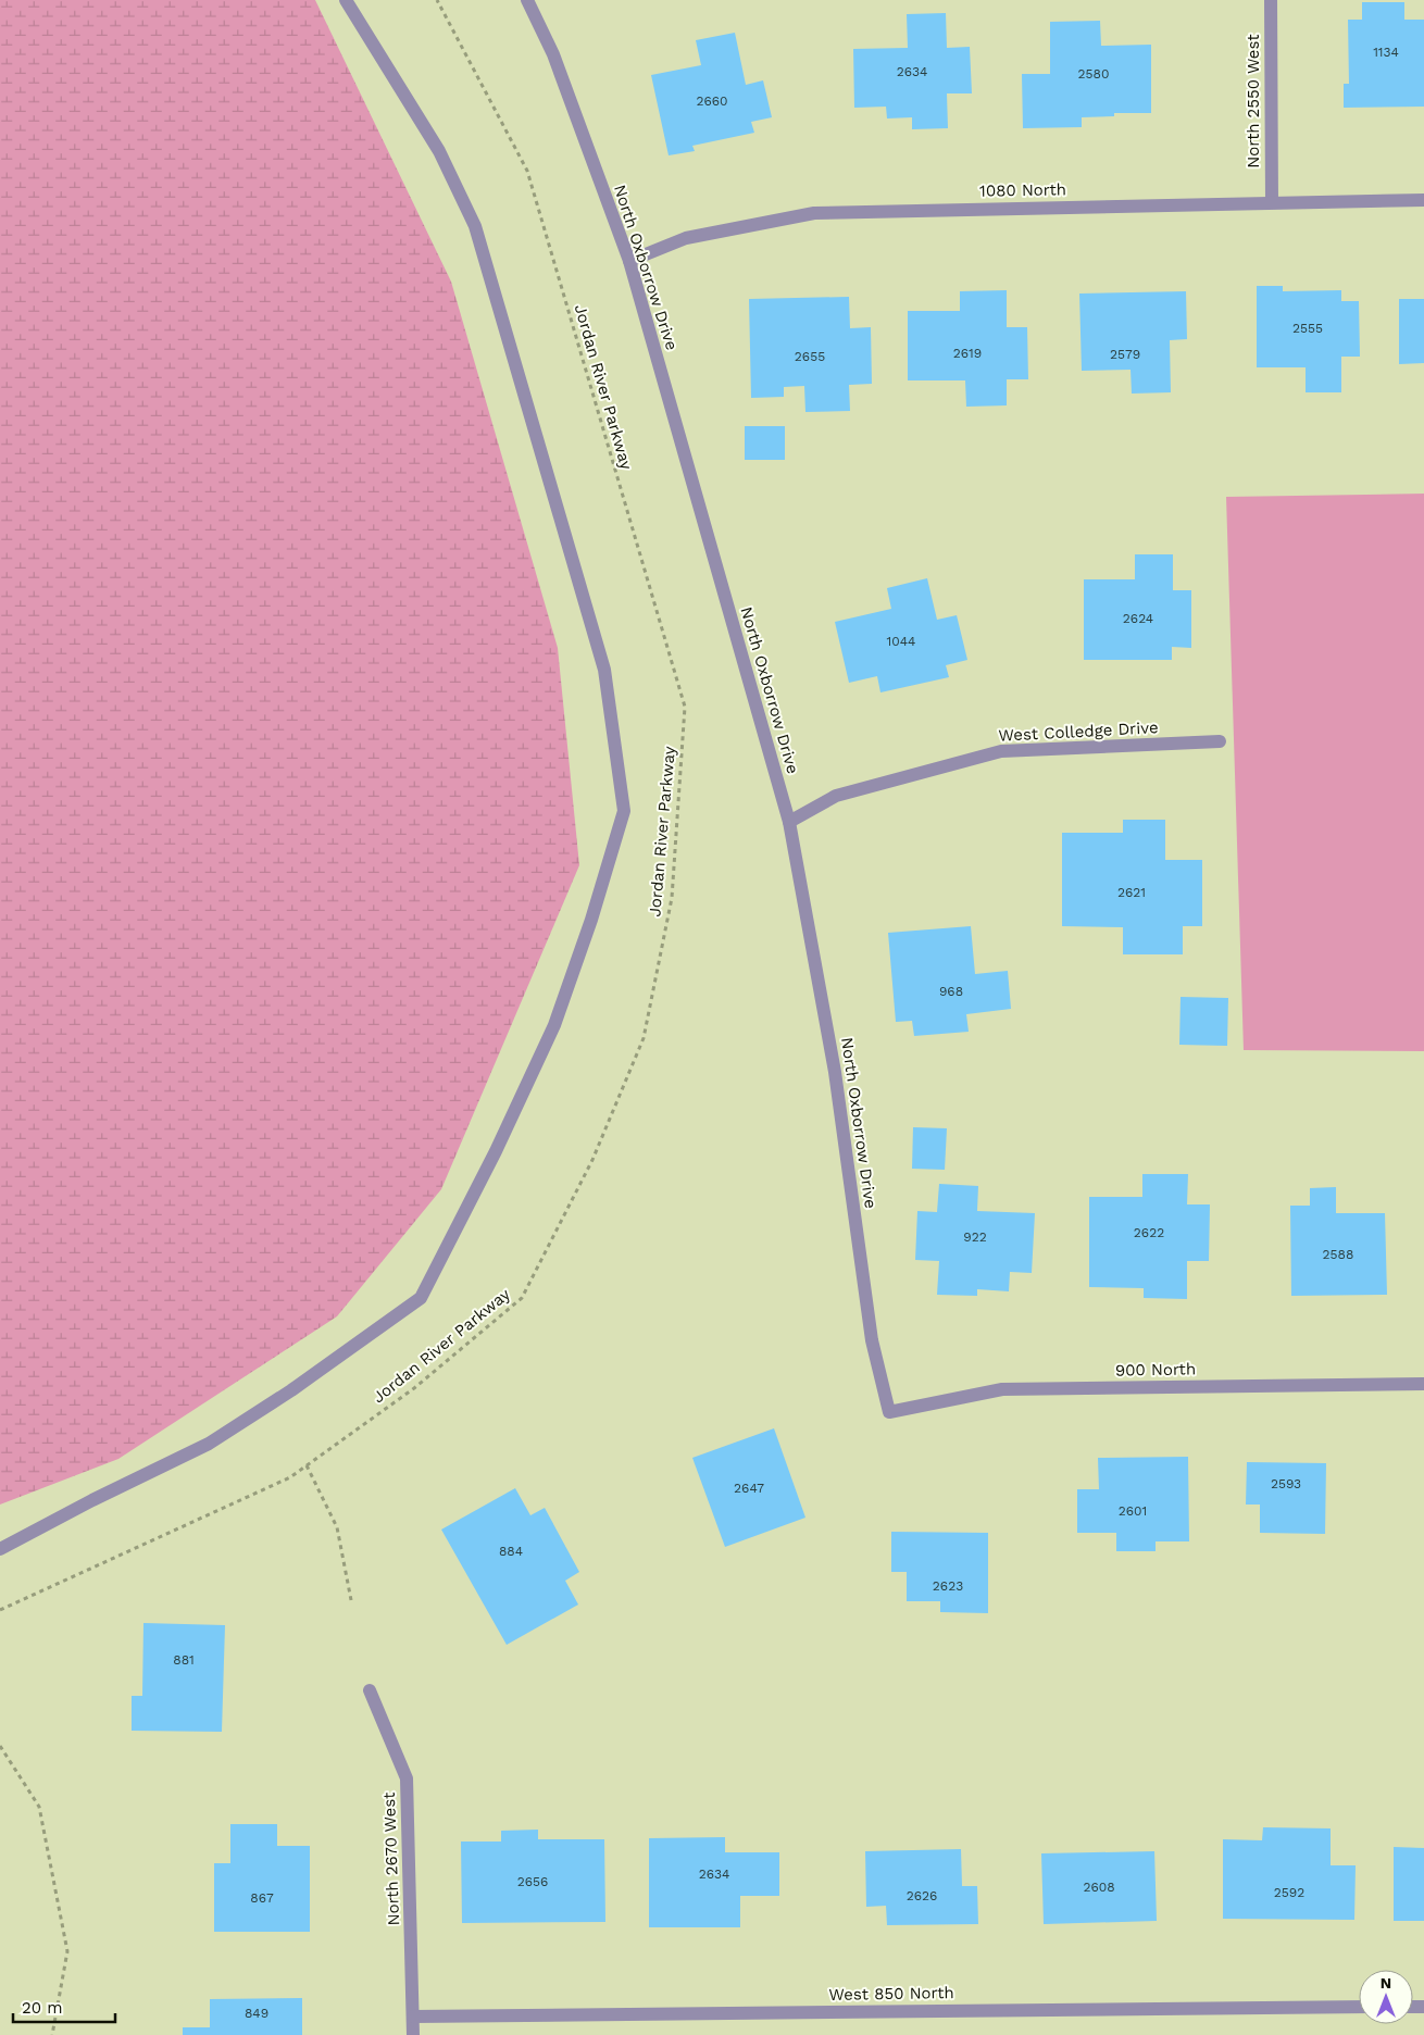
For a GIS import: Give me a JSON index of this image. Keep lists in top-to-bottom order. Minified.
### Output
{"streets":{"street":["North 2550 West","1080 North","North Oxborrow Drive","West Colledge Drive","900 North","North 2670 West","West 850 North"],"path":["Jordan River Parkway"]},"crossings":[["North 2550 West","1080 North"],["1080 North","North Oxborrow Drive"],["North Oxborrow Drive","West Colledge Drive"],["North Oxborrow Drive","900 North"],["North 2670 West","West 850 North"]],"house_numbers":["1134","2634","2580","2660","2555","2619","2579","2655","2624","1044","2621","968","2622","922","2588","2593","2647","2601","884","2623","881","2634","2656","2608","2592","2626","867","849"],"scale_bar":"20 m","north":"top"}
